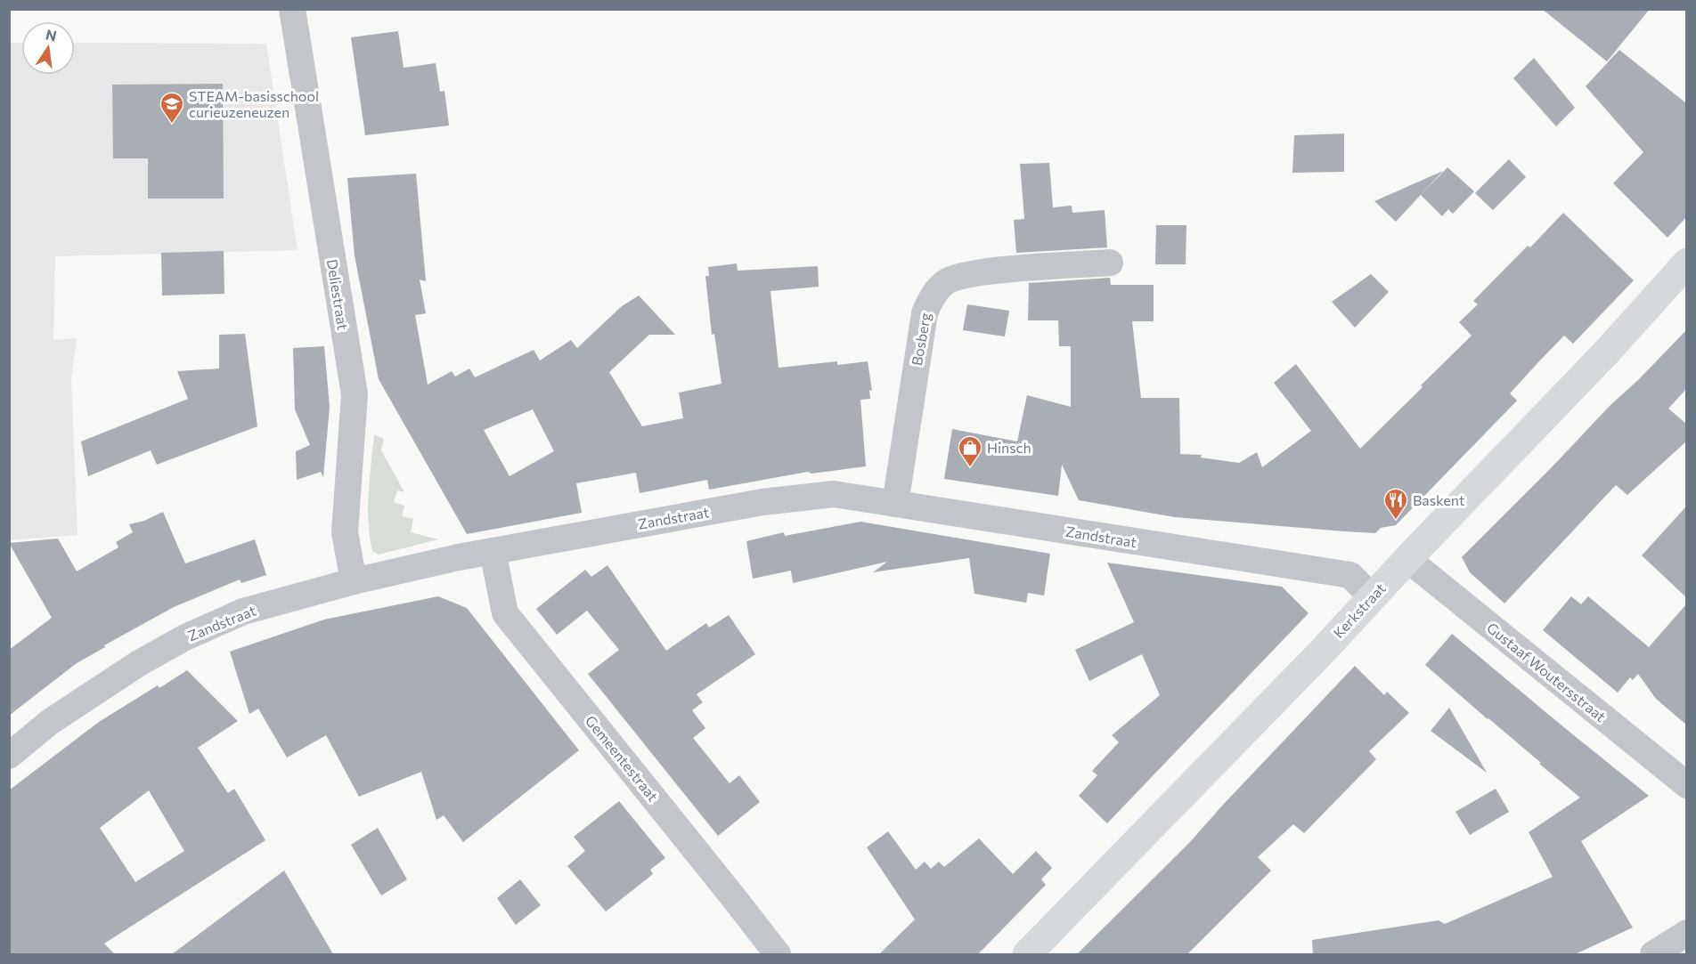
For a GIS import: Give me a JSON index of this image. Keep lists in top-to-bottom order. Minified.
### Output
{"streets":{"main road":["Kerkstraat"],"street":["Deliestraat","Bosberg","Zandstraat","Gustaaf Woutersstraat","Gemeentestraat"]},"crossings":[["Deliestraat","Zandstraat"],["Bosberg","Zandstraat"],["Zandstraat","Kerkstraat"],["Zandstraat","Gemeentestraat"],["Kerkstraat","Gustaaf Woutersstraat"]],"places":{"school or university":["STEAM-basisschool curieuzeneuzen"],"shop":["Hinsch"],"restaurant":["Baskent"]},"north":"top"}
